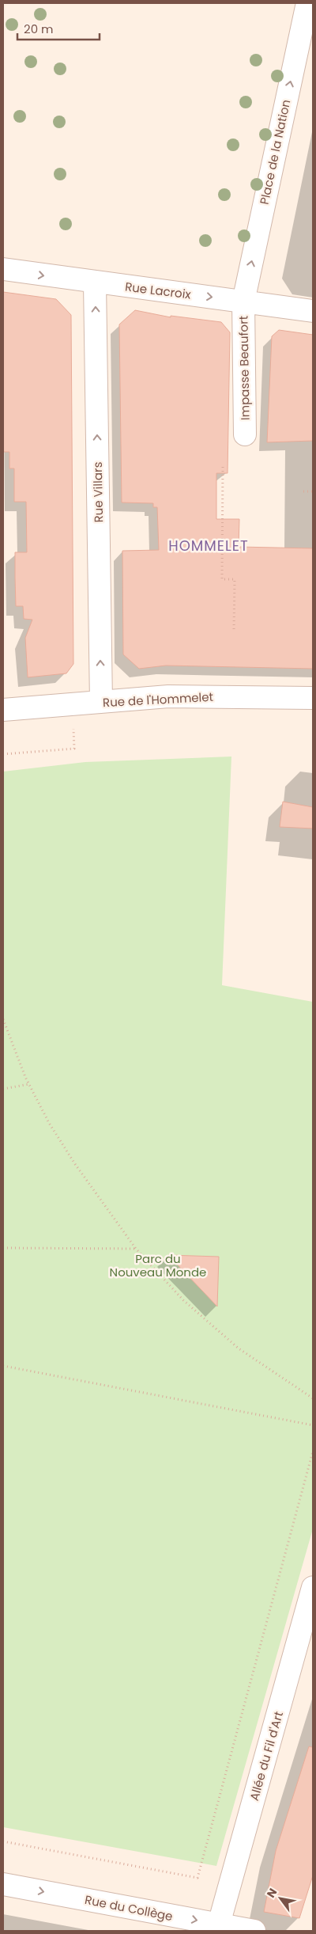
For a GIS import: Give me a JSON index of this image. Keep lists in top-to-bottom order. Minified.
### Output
{"streets":{"street":["Place de la Nation","Rue Lacroix","Impasse Beaufort","Rue Villars","Rue de l'Hommelet","Allée du Fil d'Art","Rue du Collège"]},"crossings":[["Place de la Nation","Rue Lacroix"],["Place de la Nation","Impasse Beaufort"],["Rue Lacroix","Impasse Beaufort"],["Rue Lacroix","Rue Villars"],["Rue Villars","Rue de l'Hommelet"],["Allée du Fil d'Art","Rue du Collège"]],"one_way":["Place de la Nation","Rue Lacroix","Rue Villars","Rue du Collège"],"districts":["HOMMELET"],"parks":["Parc du Nouveau Monde"],"scale_bar":"20 m","north":"top left"}
